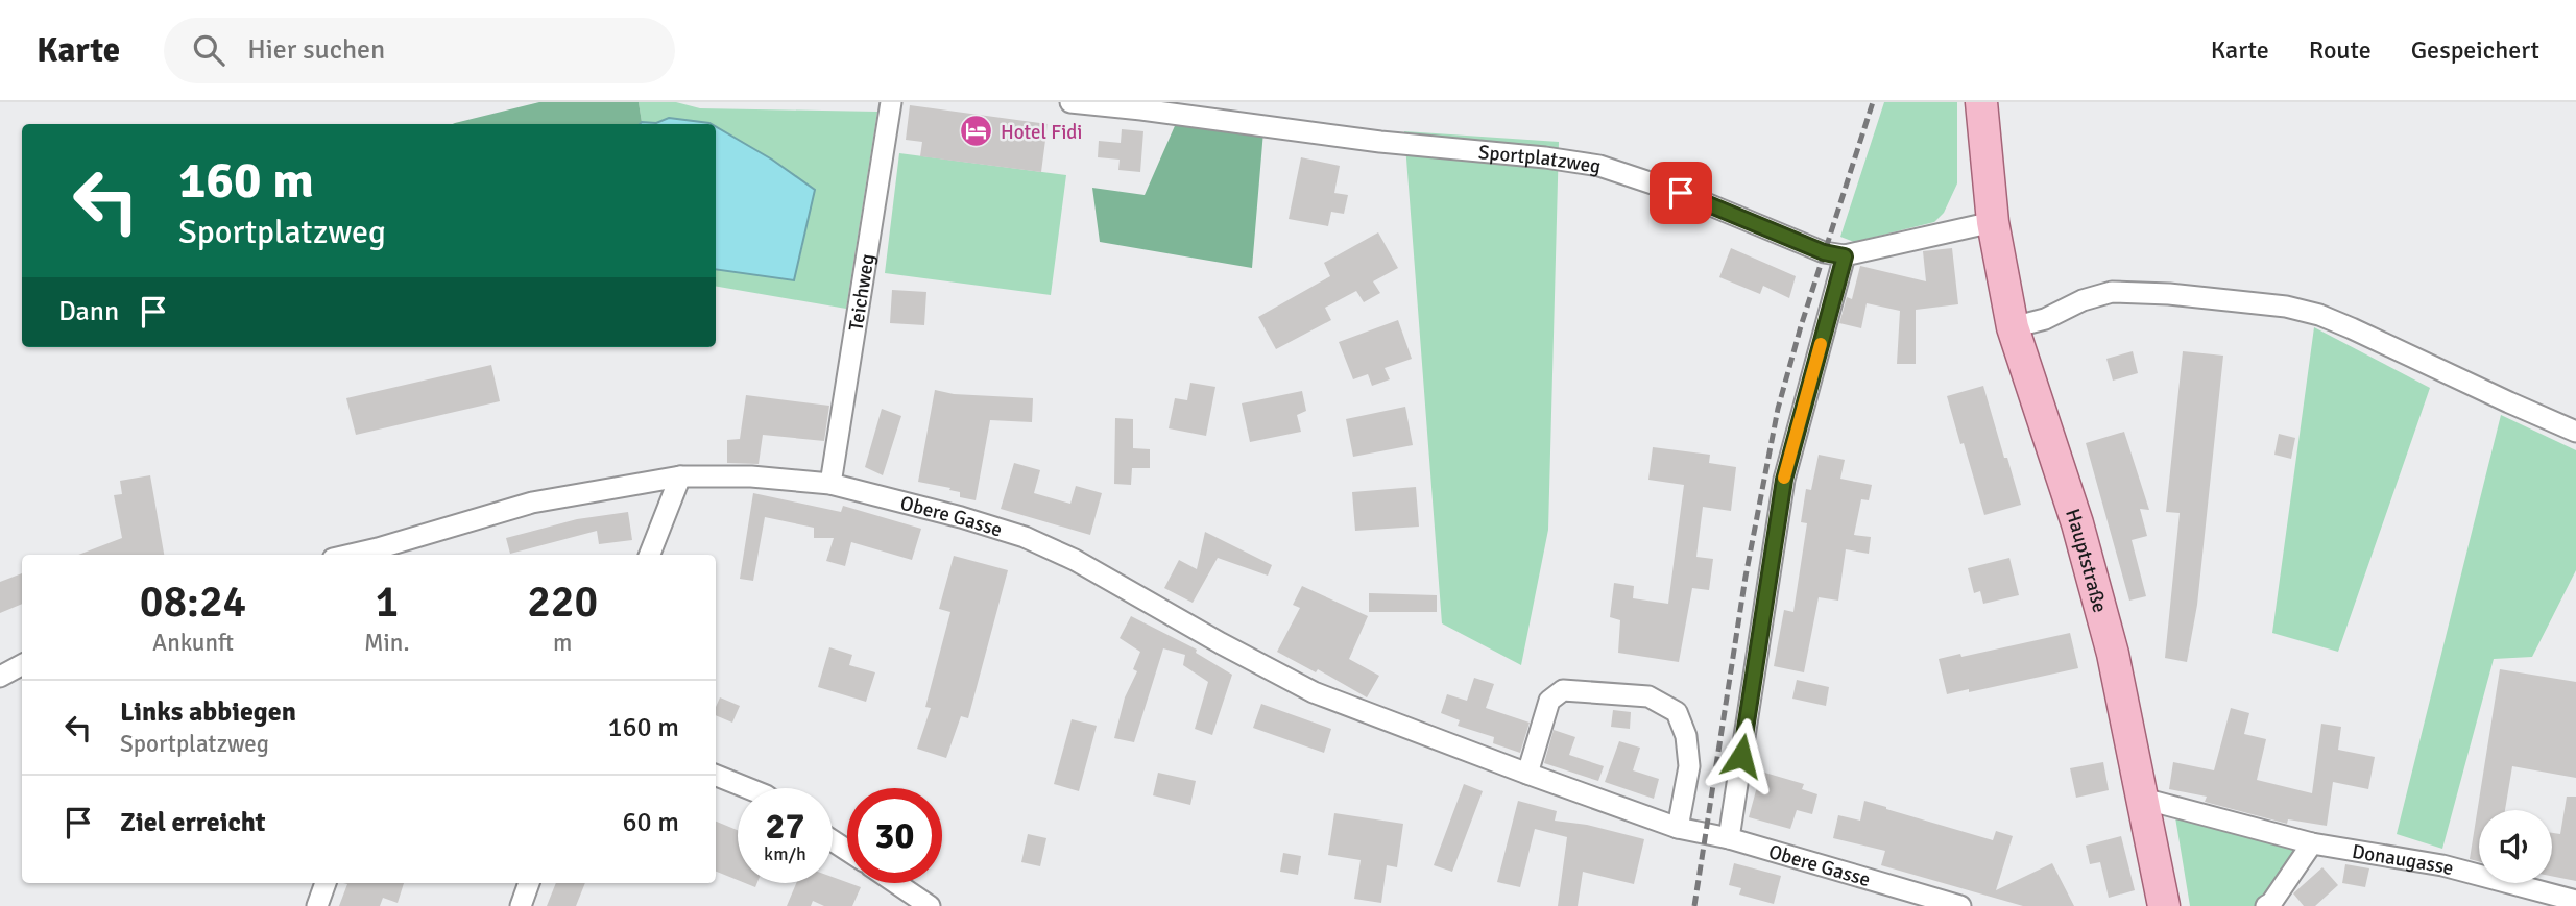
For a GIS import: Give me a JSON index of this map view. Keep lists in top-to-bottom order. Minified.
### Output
{"streets":{"main road":["Hauptstraße"],"street":["Sportplatzweg","Teichweg","Obere Gasse","Donaugasse"]},"crossings":[["Sportplatzweg","Hauptstraße"],["Teichweg","Obere Gasse"],["Hauptstraße","Donaugasse"]],"places":{"hotel":["Hotel Fidi"]},"page":{"header":"Karte","search":"Hier suchen","nav":["Karte","Route","Gespeichert"],"turn":["160 m","Sportplatzweg"],"then":"Dann","eta":["08:24","Ankunft","1","Min.","220","m"],"list":[{"name":"Links abbiegen","note":"Sportplatzweg","value":"160 m"},{"name":"Ziel erreicht","value":"60 m"}],"speed":"27 km/h","limit":"30"}}
